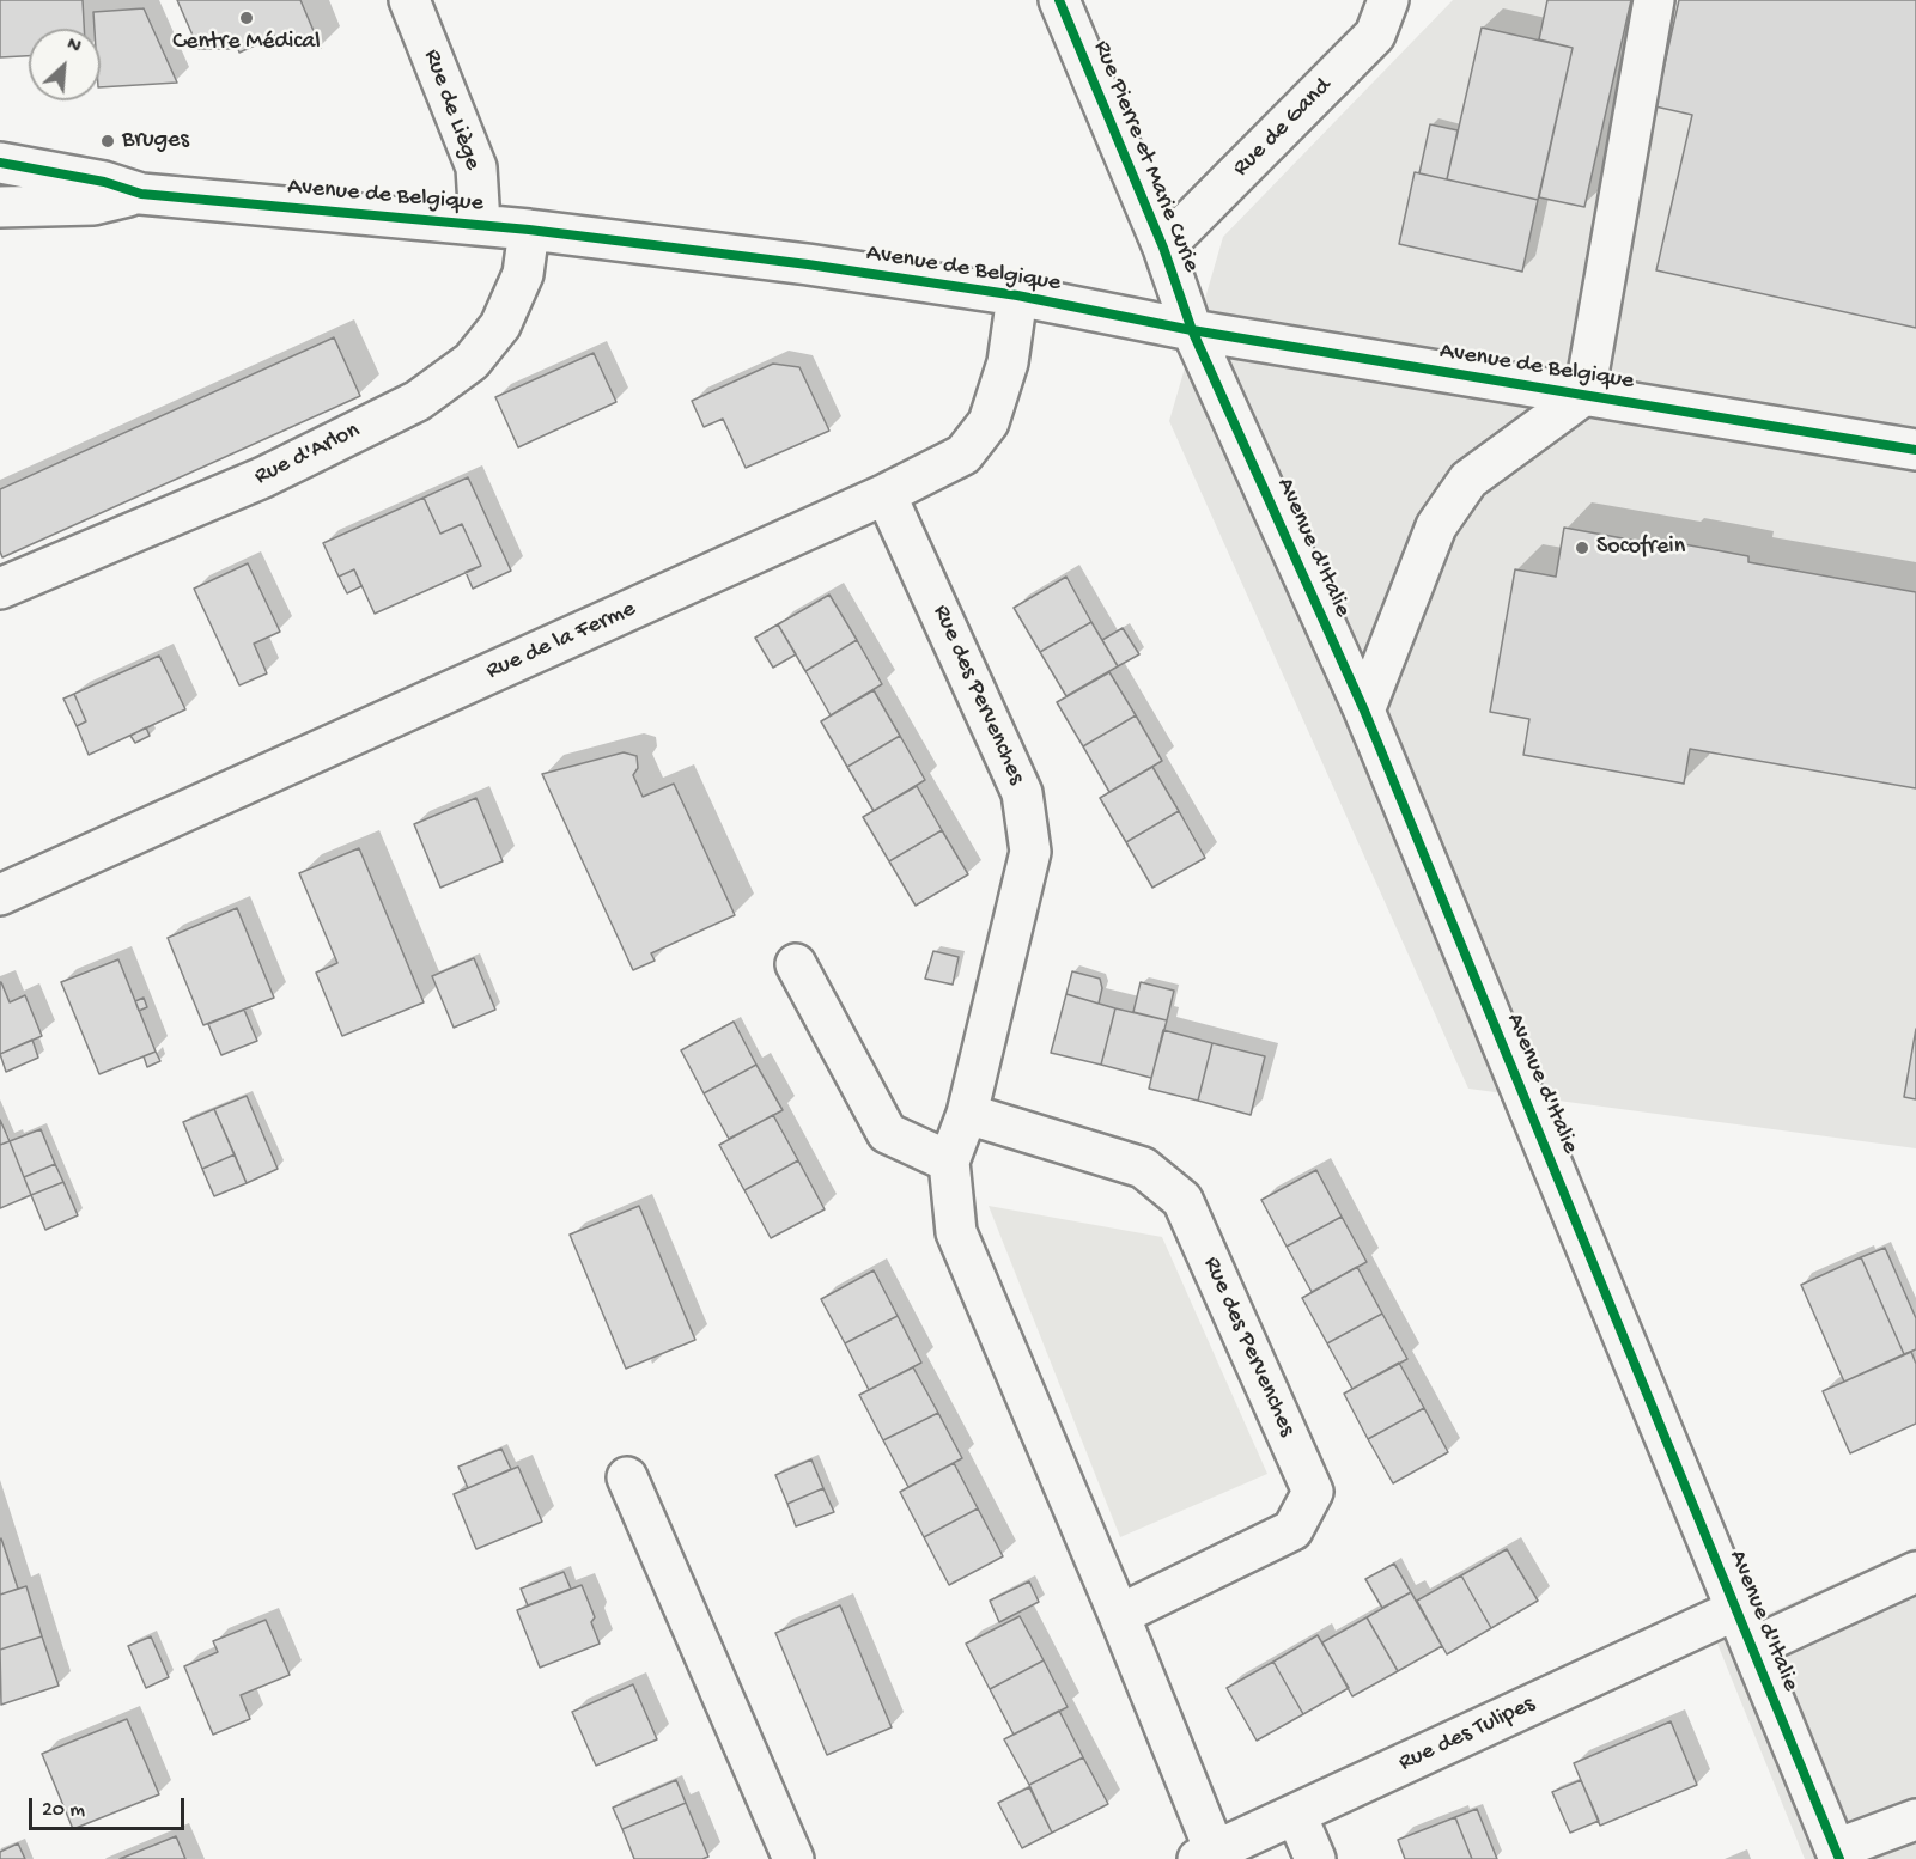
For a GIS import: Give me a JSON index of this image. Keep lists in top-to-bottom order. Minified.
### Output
{"streets":{"street":["Rue de Liège","Rue de Gand","Rue Pierre et Marie Curie","Avenue de Belgique","Rue d'Arlon","Avenue d'Italie","Rue de la Ferme","Rue des Pervenches","Rue des Tulipes"]},"crossings":[["Rue de Liège","Avenue de Belgique"],["Rue de Gand","Rue Pierre et Marie Curie"],["Rue Pierre et Marie Curie","Avenue de Belgique"],["Rue Pierre et Marie Curie","Avenue d'Italie"],["Avenue de Belgique","Rue d'Arlon"],["Avenue de Belgique","Avenue d'Italie"],["Avenue de Belgique","Rue de la Ferme"],["Avenue d'Italie","Rue des Tulipes"],["Rue de la Ferme","Rue des Pervenches"],["Rue des Pervenches","Rue des Tulipes"]],"places":["Centre Médical","Bruges","Socofrein"],"scale_bar":"20 m","north":"top right"}
